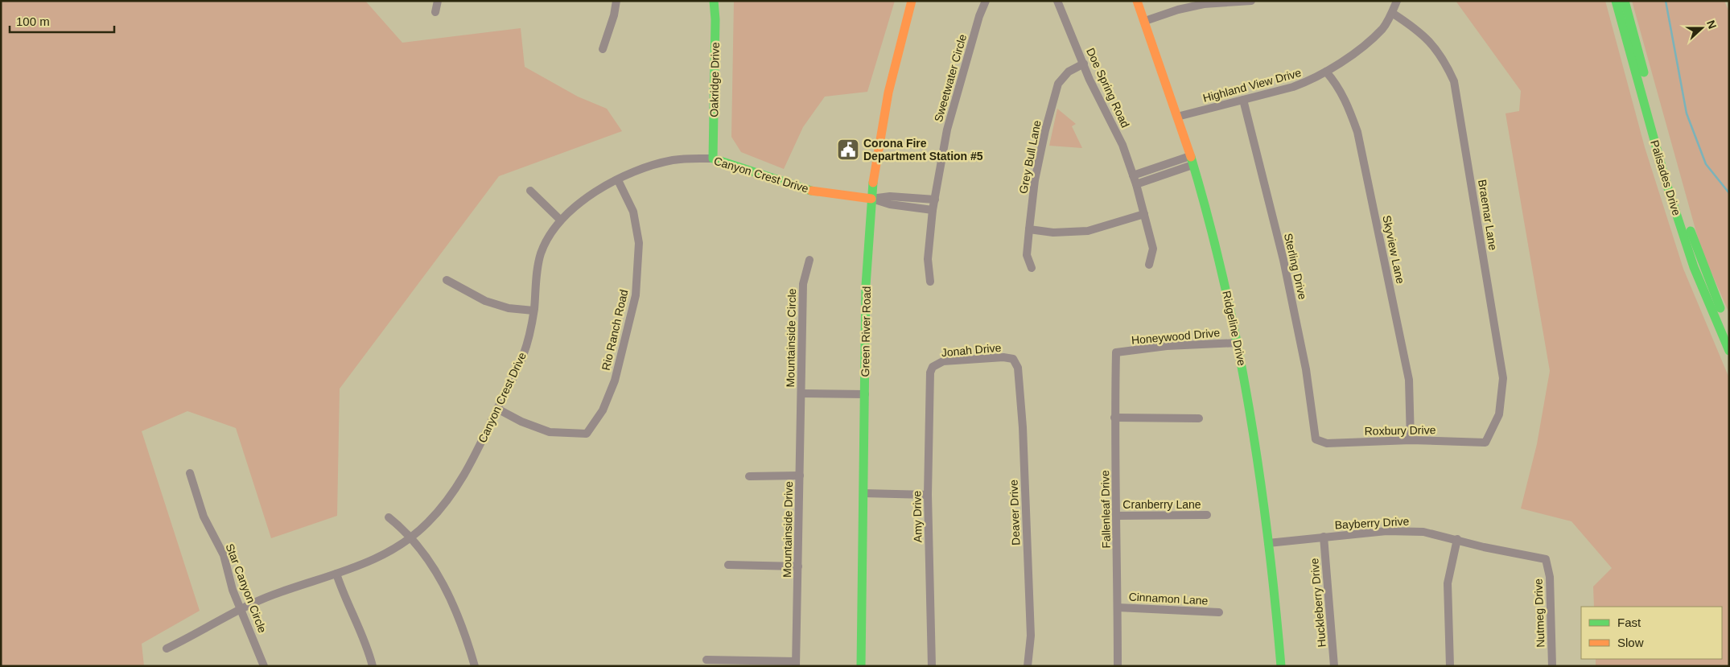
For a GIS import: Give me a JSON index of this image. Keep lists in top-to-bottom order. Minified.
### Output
{"streets":{"street":["Sweetwater Circle","Oakridge Drive","Highland View Drive","Doe Spring Road","Grey Bull Lane","Canyon Crest Drive","Palisades Drive","Braemar Lane","Skyview Lane","Sterling Drive","Ridgeline Drive","Rio Ranch Road","Green River Road","Honeywood Drive","Mountainside Circle","Jonah Drive","Roxbury Drive","Cranberry Lane","Fallenleaf Drive","Deaver Drive","Amy Drive","Bayberry Drive","Mountainside Drive","Star Canyon Circle","Cinnamon Lane","Huckleberry Drive","Nutmeg Drive"]},"crossings":[["Sweetwater Circle","Canyon Crest Drive"],["Oakridge Drive","Canyon Crest Drive"],["Highland View Drive","Braemar Lane"],["Highland View Drive","Skyview Lane"],["Highland View Drive","Sterling Drive"],["Highland View Drive","Ridgeline Drive"],["Doe Spring Road","Grey Bull Lane"],["Canyon Crest Drive","Rio Ranch Road"],["Canyon Crest Drive","Green River Road"],["Canyon Crest Drive","Star Canyon Circle"],["Braemar Lane","Roxbury Drive"],["Skyview Lane","Roxbury Drive"],["Sterling Drive","Roxbury Drive"],["Ridgeline Drive","Honeywood Drive"],["Ridgeline Drive","Bayberry Drive"],["Honeywood Drive","Fallenleaf Drive"],["Mountainside Circle","Mountainside Drive"],["Jonah Drive","Deaver Drive"],["Jonah Drive","Amy Drive"],["Cranberry Lane","Fallenleaf Drive"],["Fallenleaf Drive","Cinnamon Lane"],["Bayberry Drive","Huckleberry Drive"],["Bayberry Drive","Nutmeg Drive"]],"places":{"public building":["Corona Fire Department Station #5"]},"legend":["Fast","Slow"],"scale_bar":"100 m","north":"right"}
